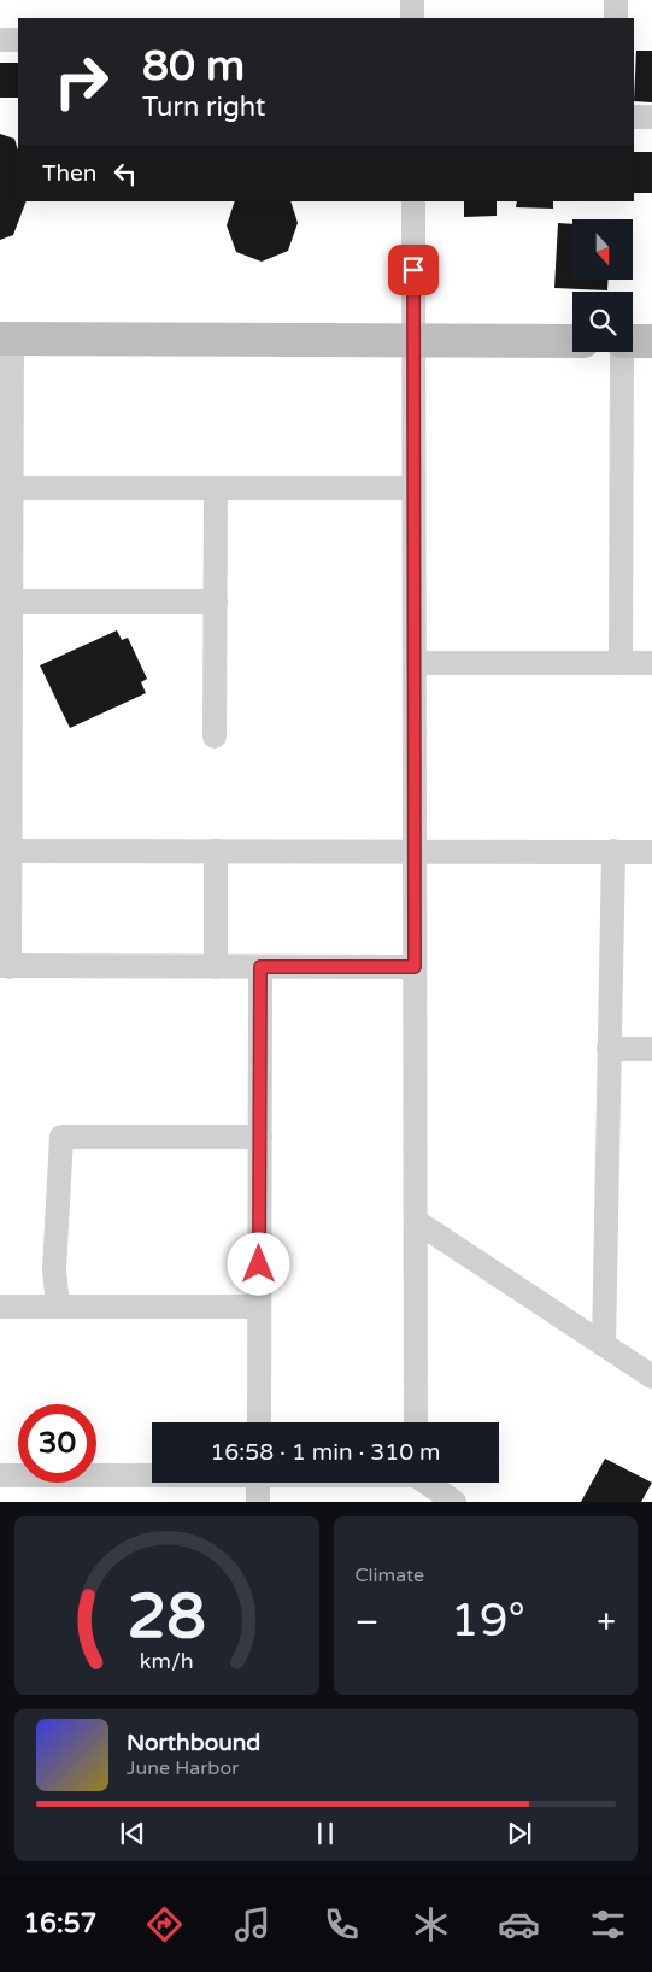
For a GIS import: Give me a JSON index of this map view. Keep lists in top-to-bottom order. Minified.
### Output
{"north":"bottom","page":{"turn":["80 m","Turn right"],"then":"Then","limit":"30","trip":"16:58 · 1 min · 310 m","tile":"Climate","heat":["−","19°","+"],"song":["Northbound","June Harbor"],"tabs":"16:57","gauge":["28","km/h"]}}
